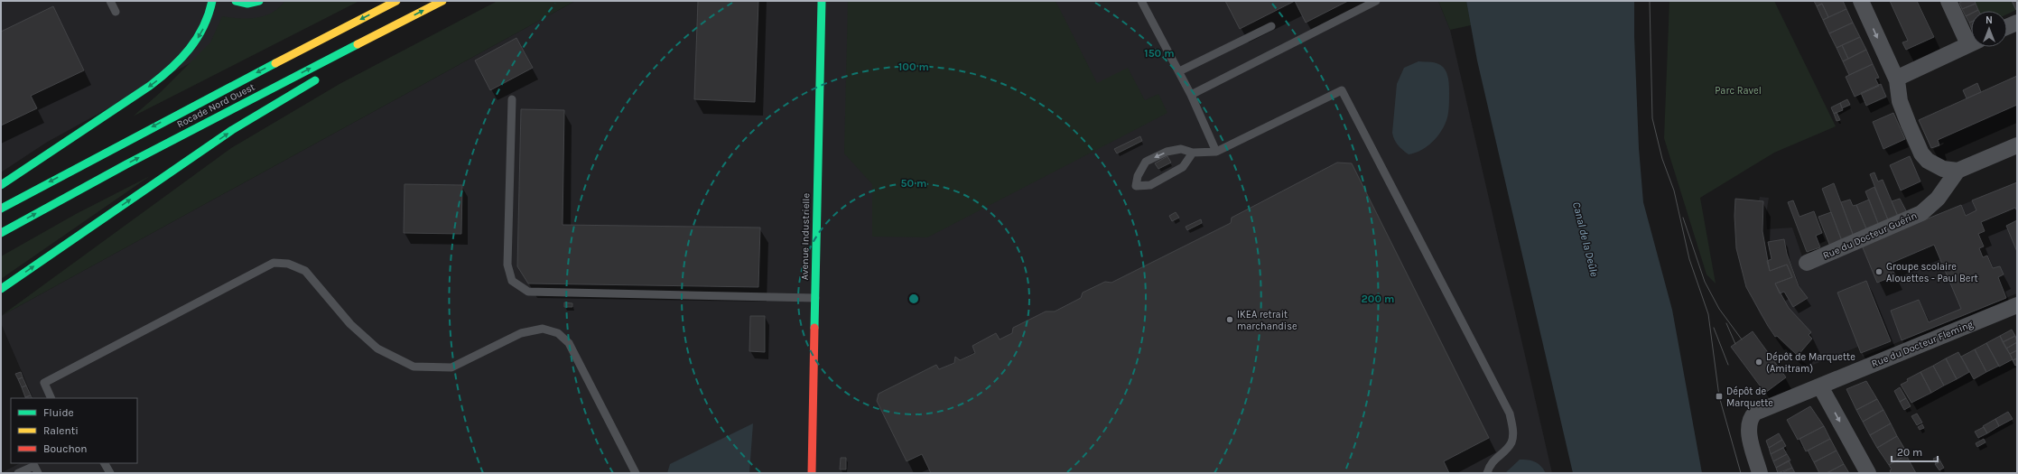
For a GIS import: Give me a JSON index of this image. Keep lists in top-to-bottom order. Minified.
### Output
{"streets":{"main road":["Rocade Nord Ouest","Avenue Industrielle"],"street":["Rue du Docteur Guérin","Rue du Docteur Fleming"]},"water":["Canal de la Deûle"],"parks":["Parc Ravel"],"places":{"other":["Groupe scolaire Alouettes - Paul Bert","IKEA retrait marchandise","Dépôt de Marquette (Amitram)"],"transit":["Dépôt de Marquette"]},"legend":["Fluide","Ralenti","Bouchon"],"scale_bar":"20 m","north":"top","rings":["150 m","100 m","50 m","200 m"]}
